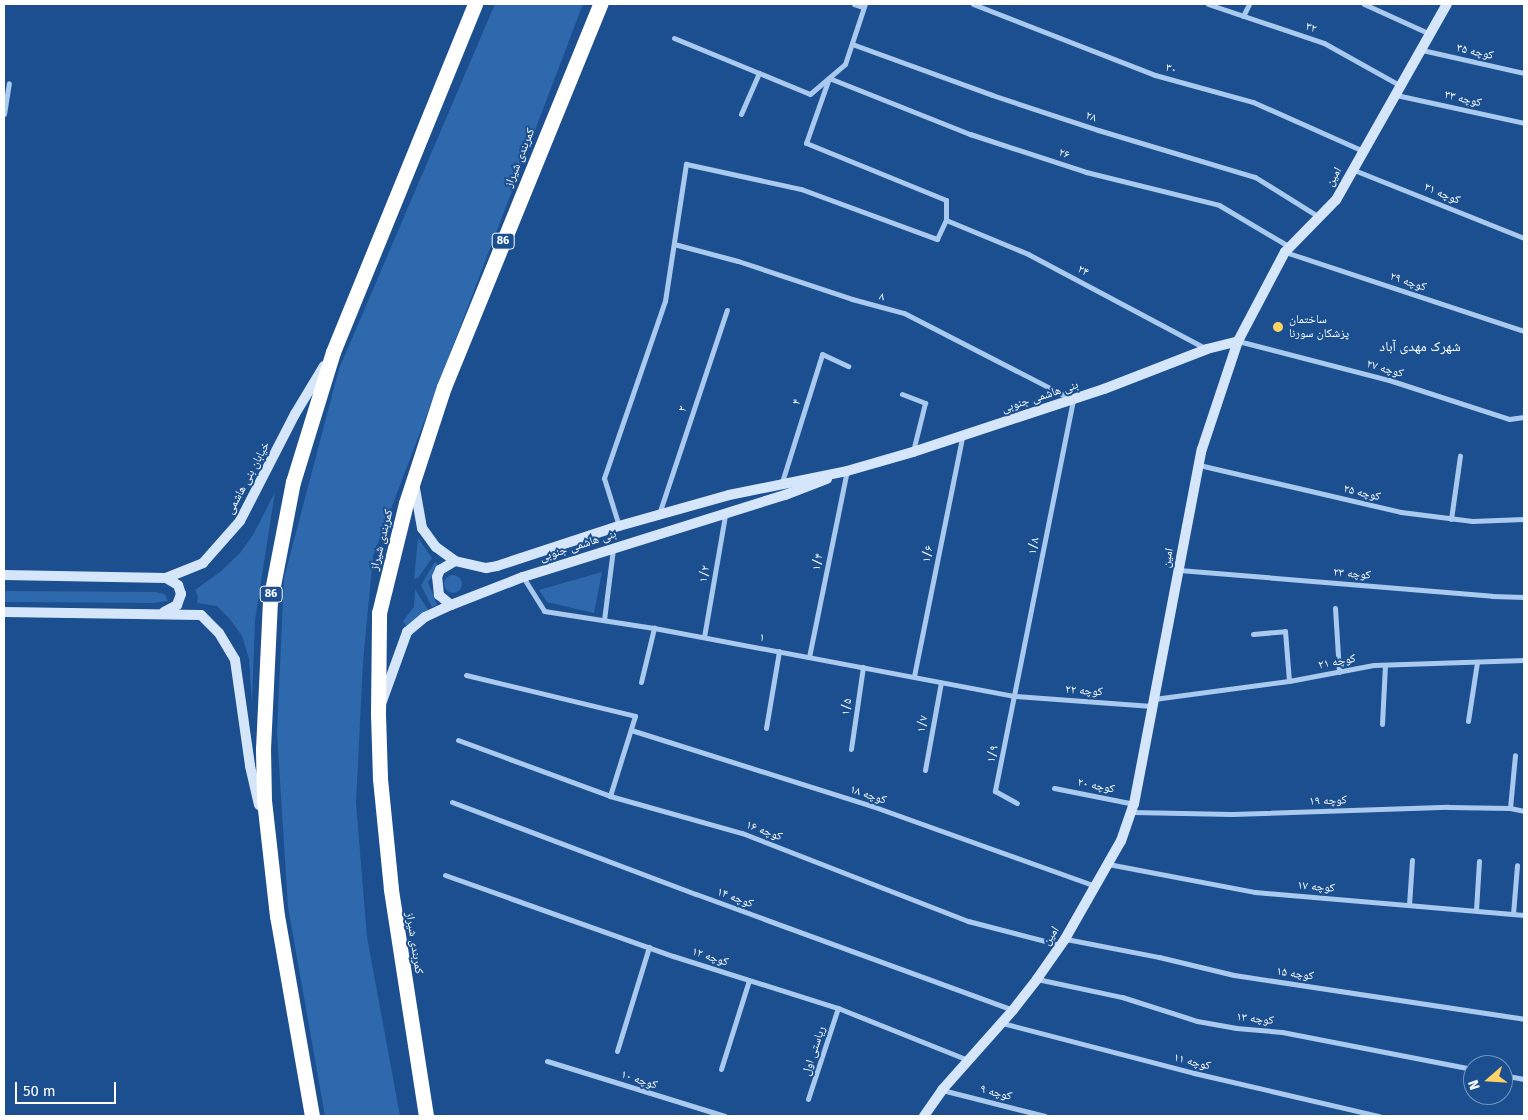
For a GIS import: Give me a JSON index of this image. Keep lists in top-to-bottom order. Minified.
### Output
{"streets":{"highway":["کمربندی شیراز","86"],"street":["۳۲","کوچه ۳۵","۳۰","کوچه ۳۳","۲۸","۲۶","امین","کوچه ۳۱","۲۴","کوچه ۲۹","۸","کوچه ۲۷","بنی هاشمی جنوبی","۴","۲","خیابان بنی هاشمی","کوچه ۲۵","۱/۸","۱/۶","۱/۴","۱/۲","کوچه ۲۳","۱","کوچه ۲۱","کوچه ۲۲","۱/۵","۱/۷","۱/۹","کوچه ۲۰","کوچه ۱۸","کوچه ۱۹","کوچه ۱۶","کوچه ۱۷","کوچه ۱۴","کوچه ۱۲","کوچه ۱۵","کوچه ۱۳","ریاستی اول","کوچه ۱۱","کوچه ۱۰","کوچه ۹"]},"crossings":[["۳۲","کوچه ۳۳"],["۳۲","امین"],["کوچه ۳۵","امین"],["۳۰","امین"],["کوچه ۳۳","امین"],["۲۸","امین"],["۲۶","امین"],["۲۶","کوچه ۲۹"],["کمربندی شیراز","بنی هاشمی جنوبی"],["امین","کوچه ۳۱"],["امین","کوچه ۲۹"],["امین","کوچه ۲۷"],["امین","بنی هاشمی جنوبی"],["امین","کوچه ۲۵"],["امین","کوچه ۲۳"],["امین","کوچه ۲۱"],["امین","کوچه ۲۲"],["امین","کوچه ۲۰"],["امین","کوچه ۱۸"],["امین","کوچه ۱۹"],["امین","کوچه ۱۶"],["امین","کوچه ۱۷"],["امین","کوچه ۱۴"],["امین","کوچه ۱۲"],["امین","کوچه ۱۵"],["امین","کوچه ۱۳"],["امین","کوچه ۱۱"],["امین","کوچه ۹"],["86","خیابان بنی هاشمی"],["۲۴","بنی هاشمی جنوبی"],["۸","بنی هاشمی جنوبی"],["۸","۱/۸"],["کوچه ۲۷","بنی هاشمی جنوبی"],["بنی هاشمی جنوبی","۴"],["بنی هاشمی جنوبی","۲"],["بنی هاشمی جنوبی","۱/۸"],["بنی هاشمی جنوبی","۱/۶"],["بنی هاشمی جنوبی","۱/۴"],["بنی هاشمی جنوبی","۱/۲"],["بنی هاشمی جنوبی","۱"],["۱/۸","۱"],["۱/۸","کوچه ۲۲"],["۱/۸","۱/۹"],["۱/۶","۱"],["۱/۴","۱"],["۱/۲","۱"],["۱","کوچه ۲۲"],["۱","۱/۵"],["۱","۱/۷"],["۱","۱/۹"],["کوچه ۲۱","کوچه ۲۲"],["کوچه ۲۲","۱/۹"],["کوچه ۲۰","کوچه ۱۹"],["کوچه ۱۶","کوچه ۱۵"],["کوچه ۱۲","ریاستی اول"]],"districts":["شهرک مهدی آباد"],"places":["ساختمان پزشکان سورنا"],"scale_bar":"50 m","north":"left"}
